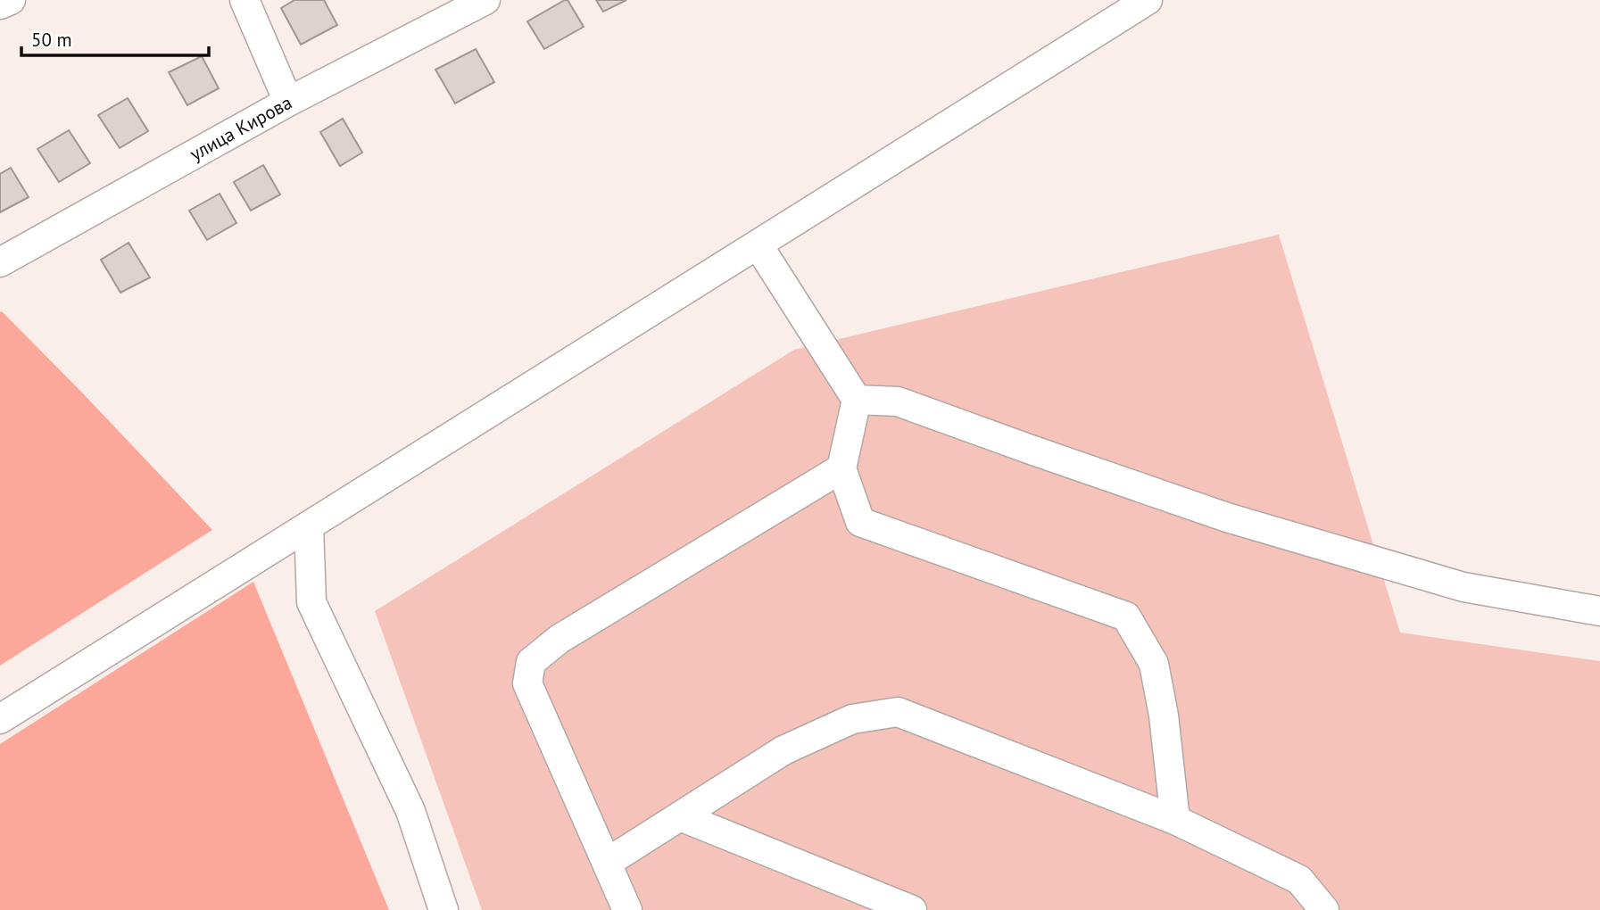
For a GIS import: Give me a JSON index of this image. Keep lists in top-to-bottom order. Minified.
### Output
{"streets":{"street":["улица Кирова"]},"scale_bar":"50 m"}
